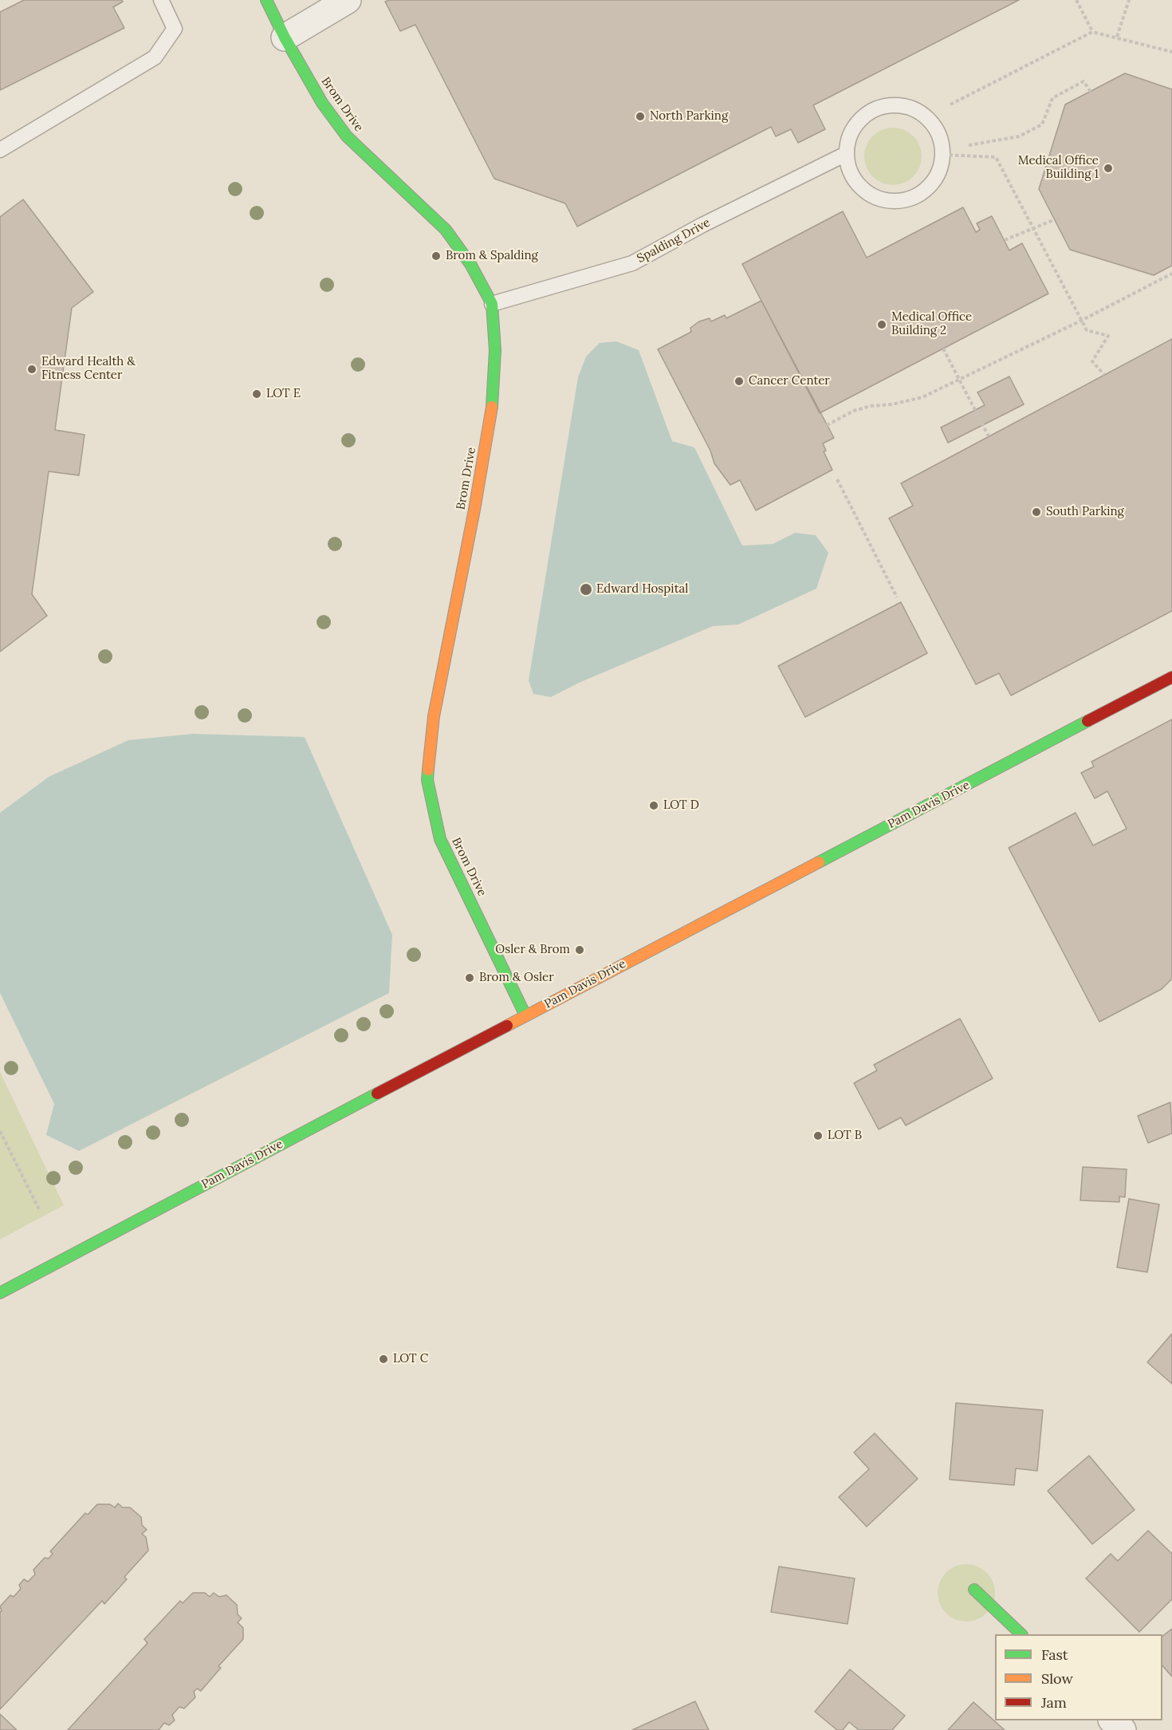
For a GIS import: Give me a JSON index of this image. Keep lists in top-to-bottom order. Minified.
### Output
{"streets":{"street":["Brom Drive","Pam Davis Drive"],"lane":["Spalding Drive"]},"crossings":[["Brom Drive","Spalding Drive"],["Brom Drive","Pam Davis Drive"]],"places":["North Parking","Medical Office Building 1","Brom & Spalding","Medical Office Building 2","Edward Health & Fitness Center","Cancer Center","LOT E","South Parking","Edward Hospital","LOT D","Osler & Brom","Brom & Osler","LOT B","LOT C"],"legend":["Fast","Slow","Jam"]}
